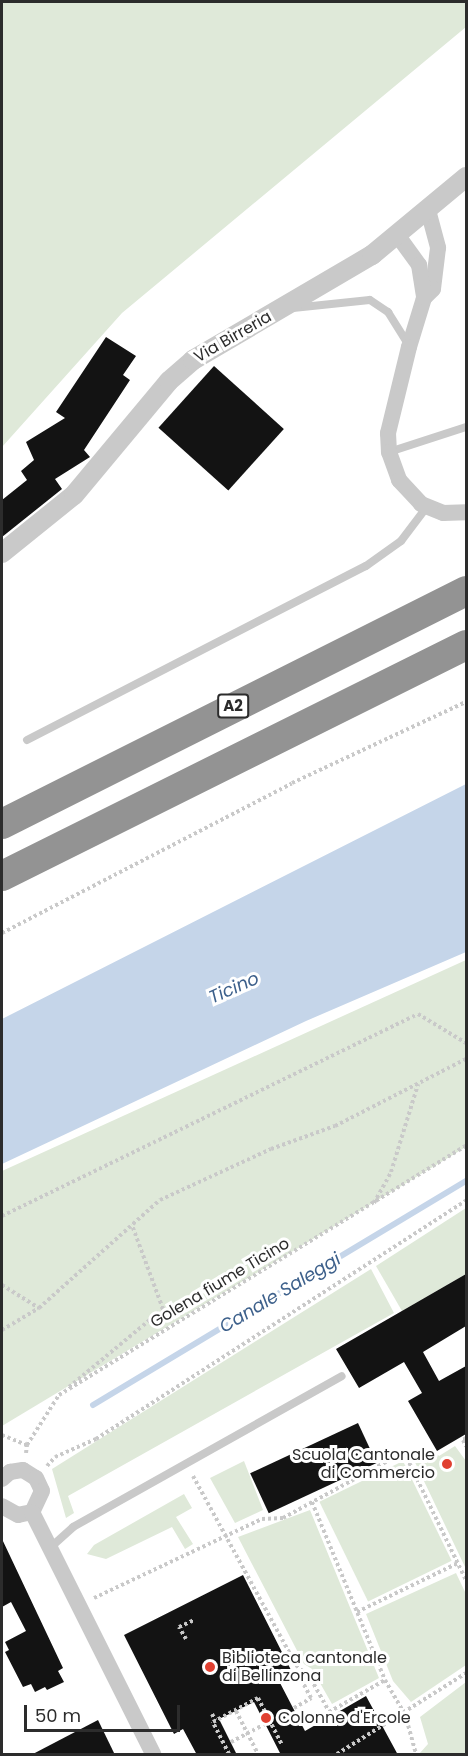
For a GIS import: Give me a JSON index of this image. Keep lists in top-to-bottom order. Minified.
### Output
{"streets":{"highway":["A2"],"street":["Via Birreria"],"path":["Golena fiume Ticino"]},"water":["Ticino","Canale Saleggi"],"places":["Scuola Cantonale di Commercio","Biblioteca cantonale di Bellinzona","Colonne d'Ercole"],"scale_bar":"50 m"}
